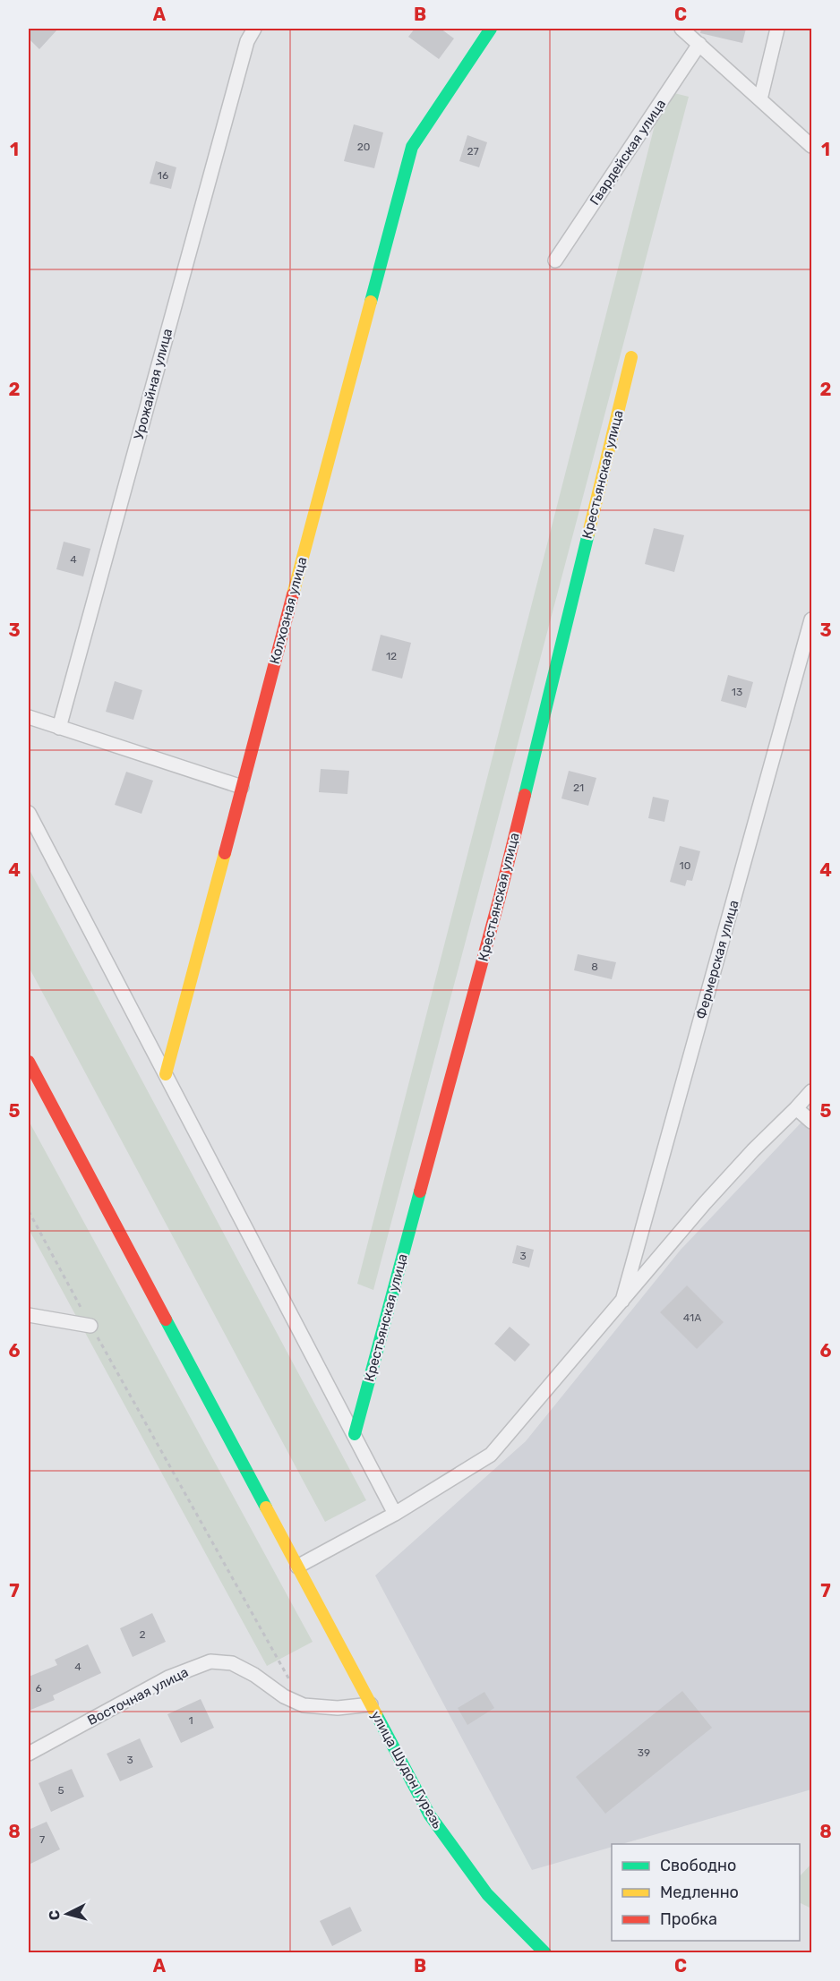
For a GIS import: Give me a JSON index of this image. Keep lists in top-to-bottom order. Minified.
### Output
{"streets":{"street":["Гвардейская улица","Урожайная улица","Крестьянская улица","Колхозная улица","Фермерская улица","Восточная улица","улица Шудон Гурезь"]},"crossings":[["Восточная улица","улица Шудон Гурезь"]],"house_numbers":["20","27","16","4","12","13","21","10","8","3","41А","2","4","6","1","39","3","5","7"],"legend":["Свободно","Медленно","Пробка"],"north":"left","grid":{"columns":["A","B","C"],"rows":["1","2","3","4","5","6","7","8"]}}
